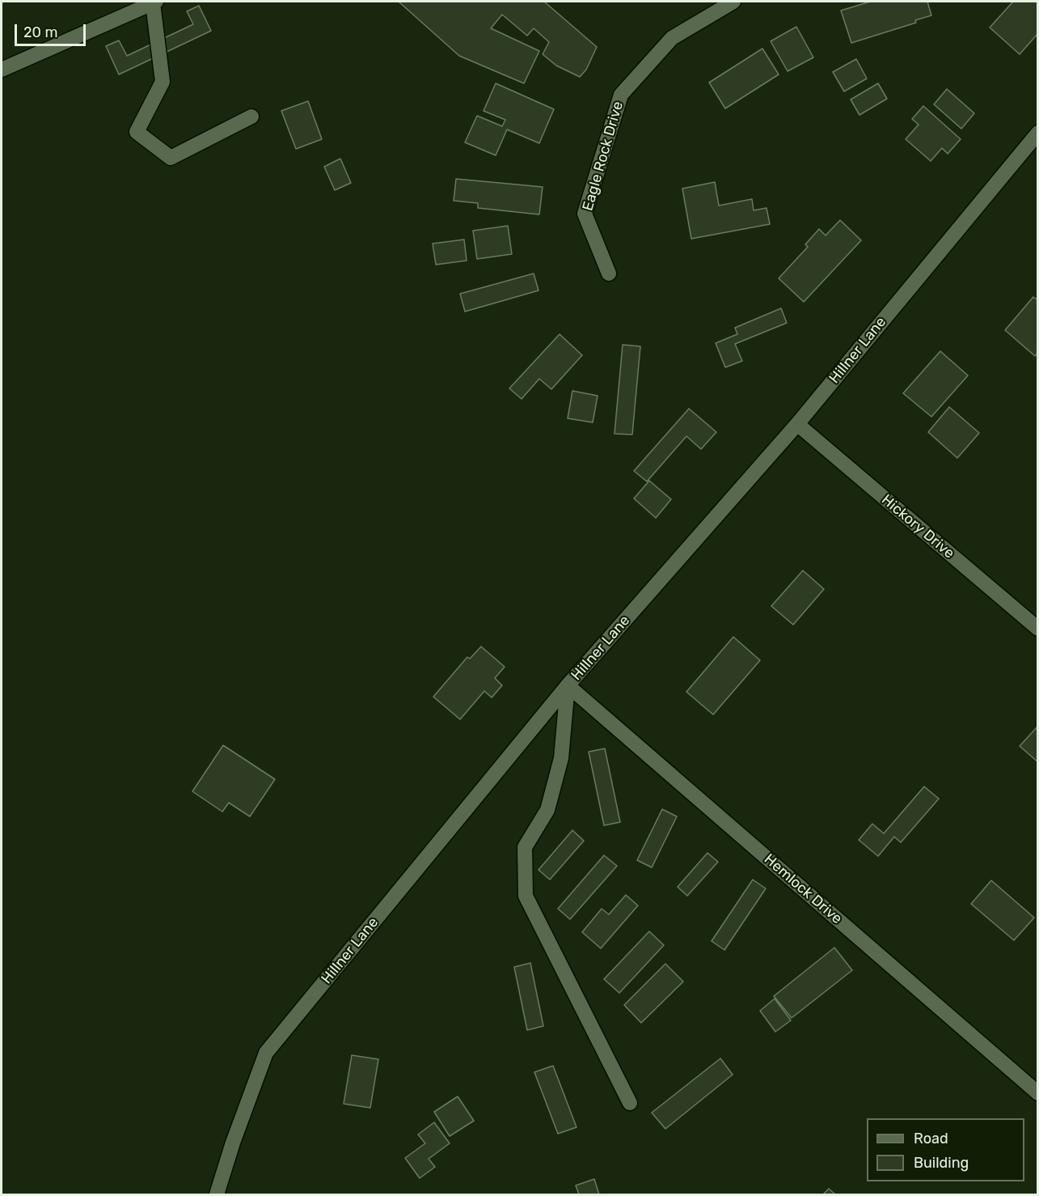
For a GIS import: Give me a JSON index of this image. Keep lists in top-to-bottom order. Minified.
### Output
{"streets":{"street":["Eagle Rock Drive","Hillner Lane","Hickory Drive","Hemlock Drive"]},"crossings":[["Hillner Lane","Hickory Drive"],["Hillner Lane","Hemlock Drive"]],"legend":["Road","Building"],"scale_bar":"20 m"}
